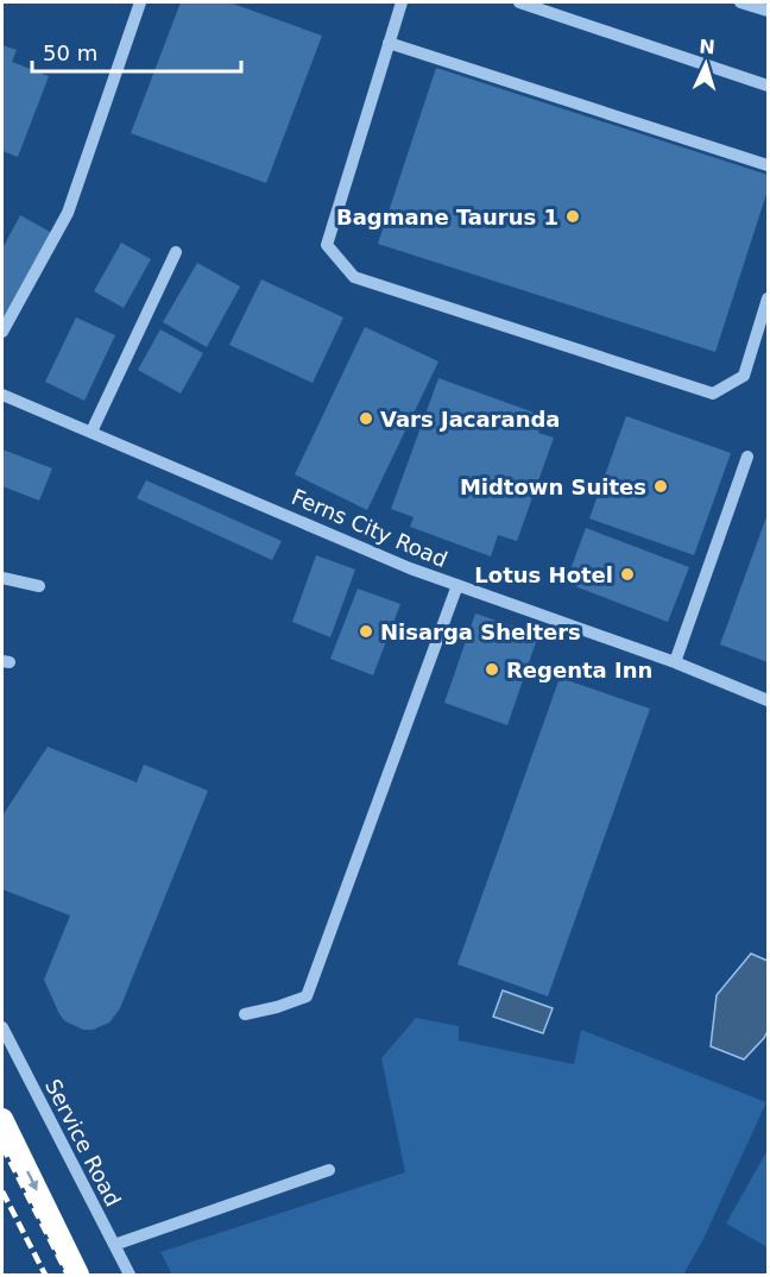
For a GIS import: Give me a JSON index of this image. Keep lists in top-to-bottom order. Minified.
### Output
{"streets":{"street":["Ferns City Road","Service Road"]},"places":["Bagmane Taurus 1","Vars Jacaranda","Midtown Suites","Lotus Hotel","Nisarga Shelters","Regenta Inn"],"scale_bar":"50 m","north":"top"}
